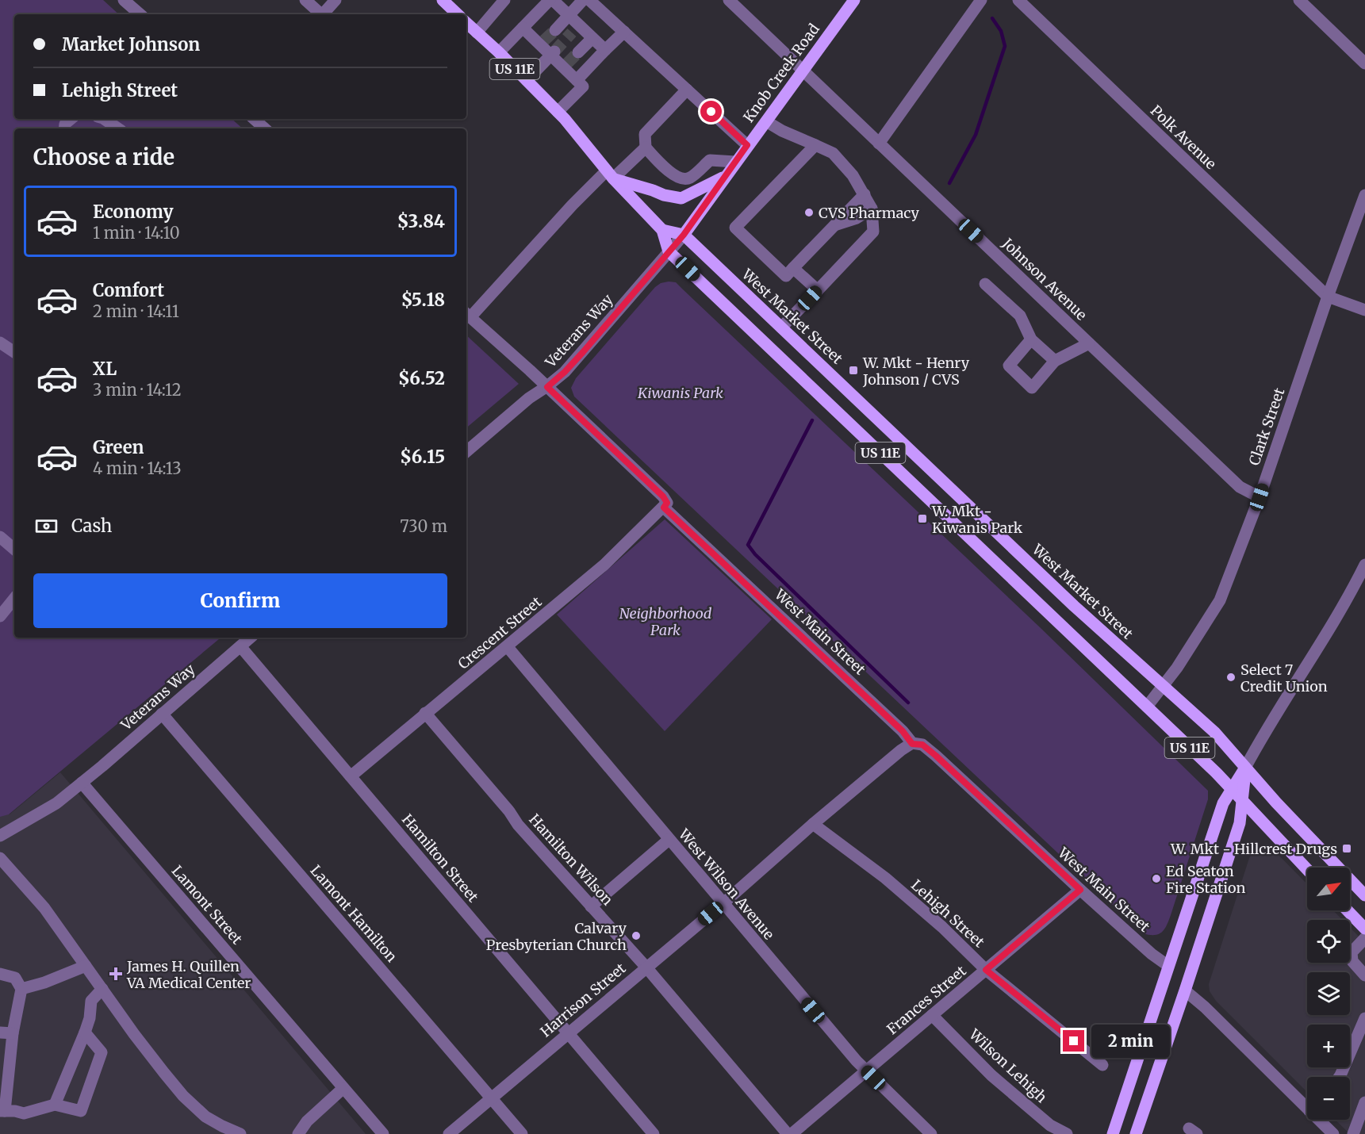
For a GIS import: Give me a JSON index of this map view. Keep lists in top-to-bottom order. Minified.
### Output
{"streets":{"main road":["US 11E","Knob Creek Road","West Market Street"],"street":["Polk Avenue","Johnson Avenue","Veterans Way","Clark Street","West Main Street","Crescent Street","Hamilton Street","Hamilton Wilson","West Wilson Avenue","Lamont Street","Lamont Hamilton","Lehigh Street","Harrison Street","Frances Street","Wilson Lehigh"]},"crossings":[["US 11E","Veterans Way"],["US 11E","Clark Street"],["Knob Creek Road","Johnson Avenue"],["Knob Creek Road","West Market Street"],["Knob Creek Road","Veterans Way"],["Polk Avenue","Clark Street"],["Johnson Avenue","Clark Street"],["West Market Street","Veterans Way"],["West Market Street","Clark Street"],["Veterans Way","West Main Street"],["Veterans Way","Hamilton Street"],["Veterans Way","Lamont Street"],["Veterans Way","Lamont Hamilton"],["West Main Street","Crescent Street"],["West Main Street","Harrison Street"],["West Main Street","Frances Street"],["Crescent Street","Hamilton Street"],["Crescent Street","Hamilton Wilson"],["Crescent Street","West Wilson Avenue"],["Hamilton Street","Harrison Street"],["Hamilton Wilson","Harrison Street"],["West Wilson Avenue","Harrison Street"],["West Wilson Avenue","Frances Street"],["Lamont Hamilton","Harrison Street"],["Lehigh Street","Harrison Street"],["Lehigh Street","Frances Street"],["Frances Street","Wilson Lehigh"]],"parks":["Kiwanis Park","Neighborhood Park"],"places":{"other":["CVS Pharmacy","Select 7 Credit Union","Ed Seaton Fire Station","Calvary Presbyterian Church"],"transit":["W. Mkt - Henry Johnson / CVS","W. Mkt - Kiwanis Park","W. Mkt - Hillcrest Drugs"],"health":["James H. Quillen VA Medical Center"]},"north":"top right","page":{"banner":["Market Johnson","Lehigh Street"],"heading":"Choose a ride","list":[{"name":"Economy","note":"1 min · 14:10","value":"$3.84"},{"name":"Comfort","note":"2 min · 14:11","value":"$5.18"},{"name":"XL","note":"3 min · 14:12","value":"$6.52"},{"name":"Green","note":"4 min · 14:13","value":"$6.15"}],"pay":["Cash","730 m"],"buttons":"Confirm","map_buttons":["+","−"],"bubble":"2 min"}}
